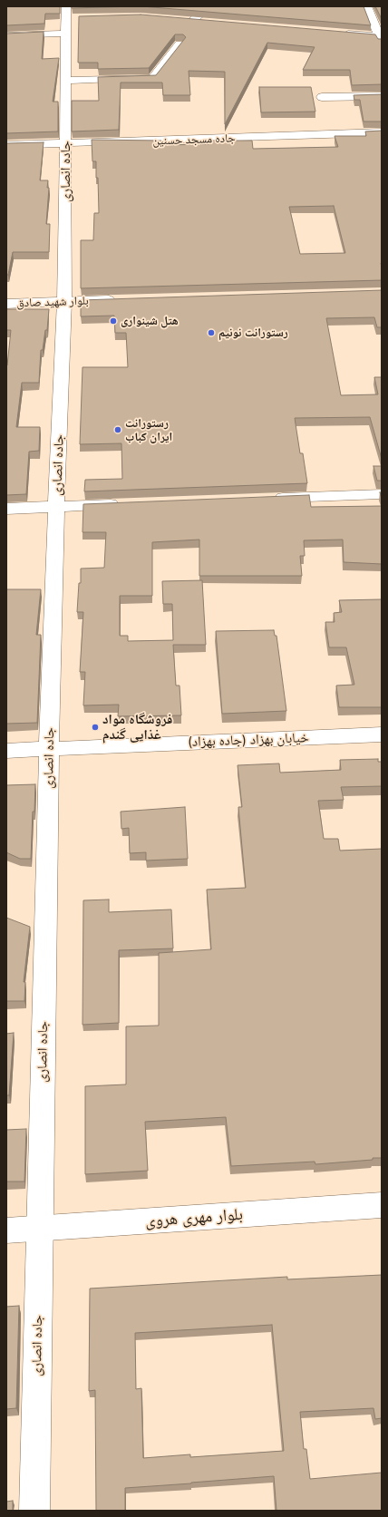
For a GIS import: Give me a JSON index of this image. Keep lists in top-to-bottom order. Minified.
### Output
{"streets":{"main road":["جاده مسجد حسنین","جاده انصاری","بلوار شهید صادق","خیابان بهزاد (جاده بهزاد)","بلوار مهری هروی"]},"crossings":[["جاده مسجد حسنین","جاده انصاری"],["جاده انصاری","بلوار شهید صادق"],["جاده انصاری","خیابان بهزاد (جاده بهزاد)"],["جاده انصاری","بلوار مهری هروی"]],"places":["هتل شینواری","رستورانت نونیم","رستورانت ایران کباب","فروشگاه مواد غذایی گندم"]}
